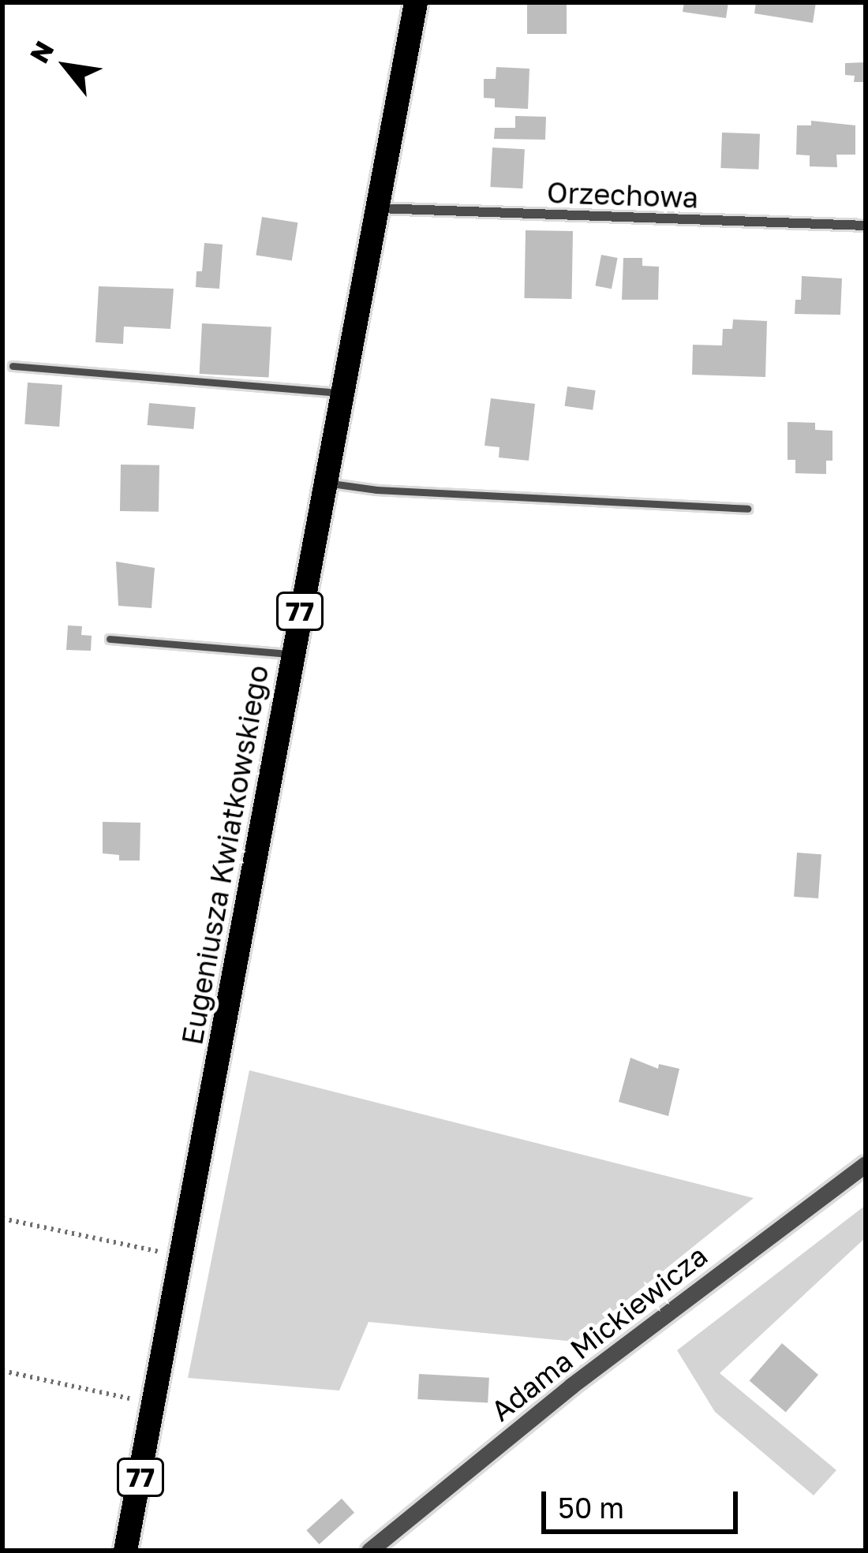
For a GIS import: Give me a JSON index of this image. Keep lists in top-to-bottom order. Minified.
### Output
{"streets":{"main road":["77","Eugeniusza Kwiatkowskiego"],"street":["Orzechowa","Adama Mickiewicza"]},"crossings":[["Orzechowa","Eugeniusza Kwiatkowskiego"]],"scale_bar":"50 m","north":"top left"}
